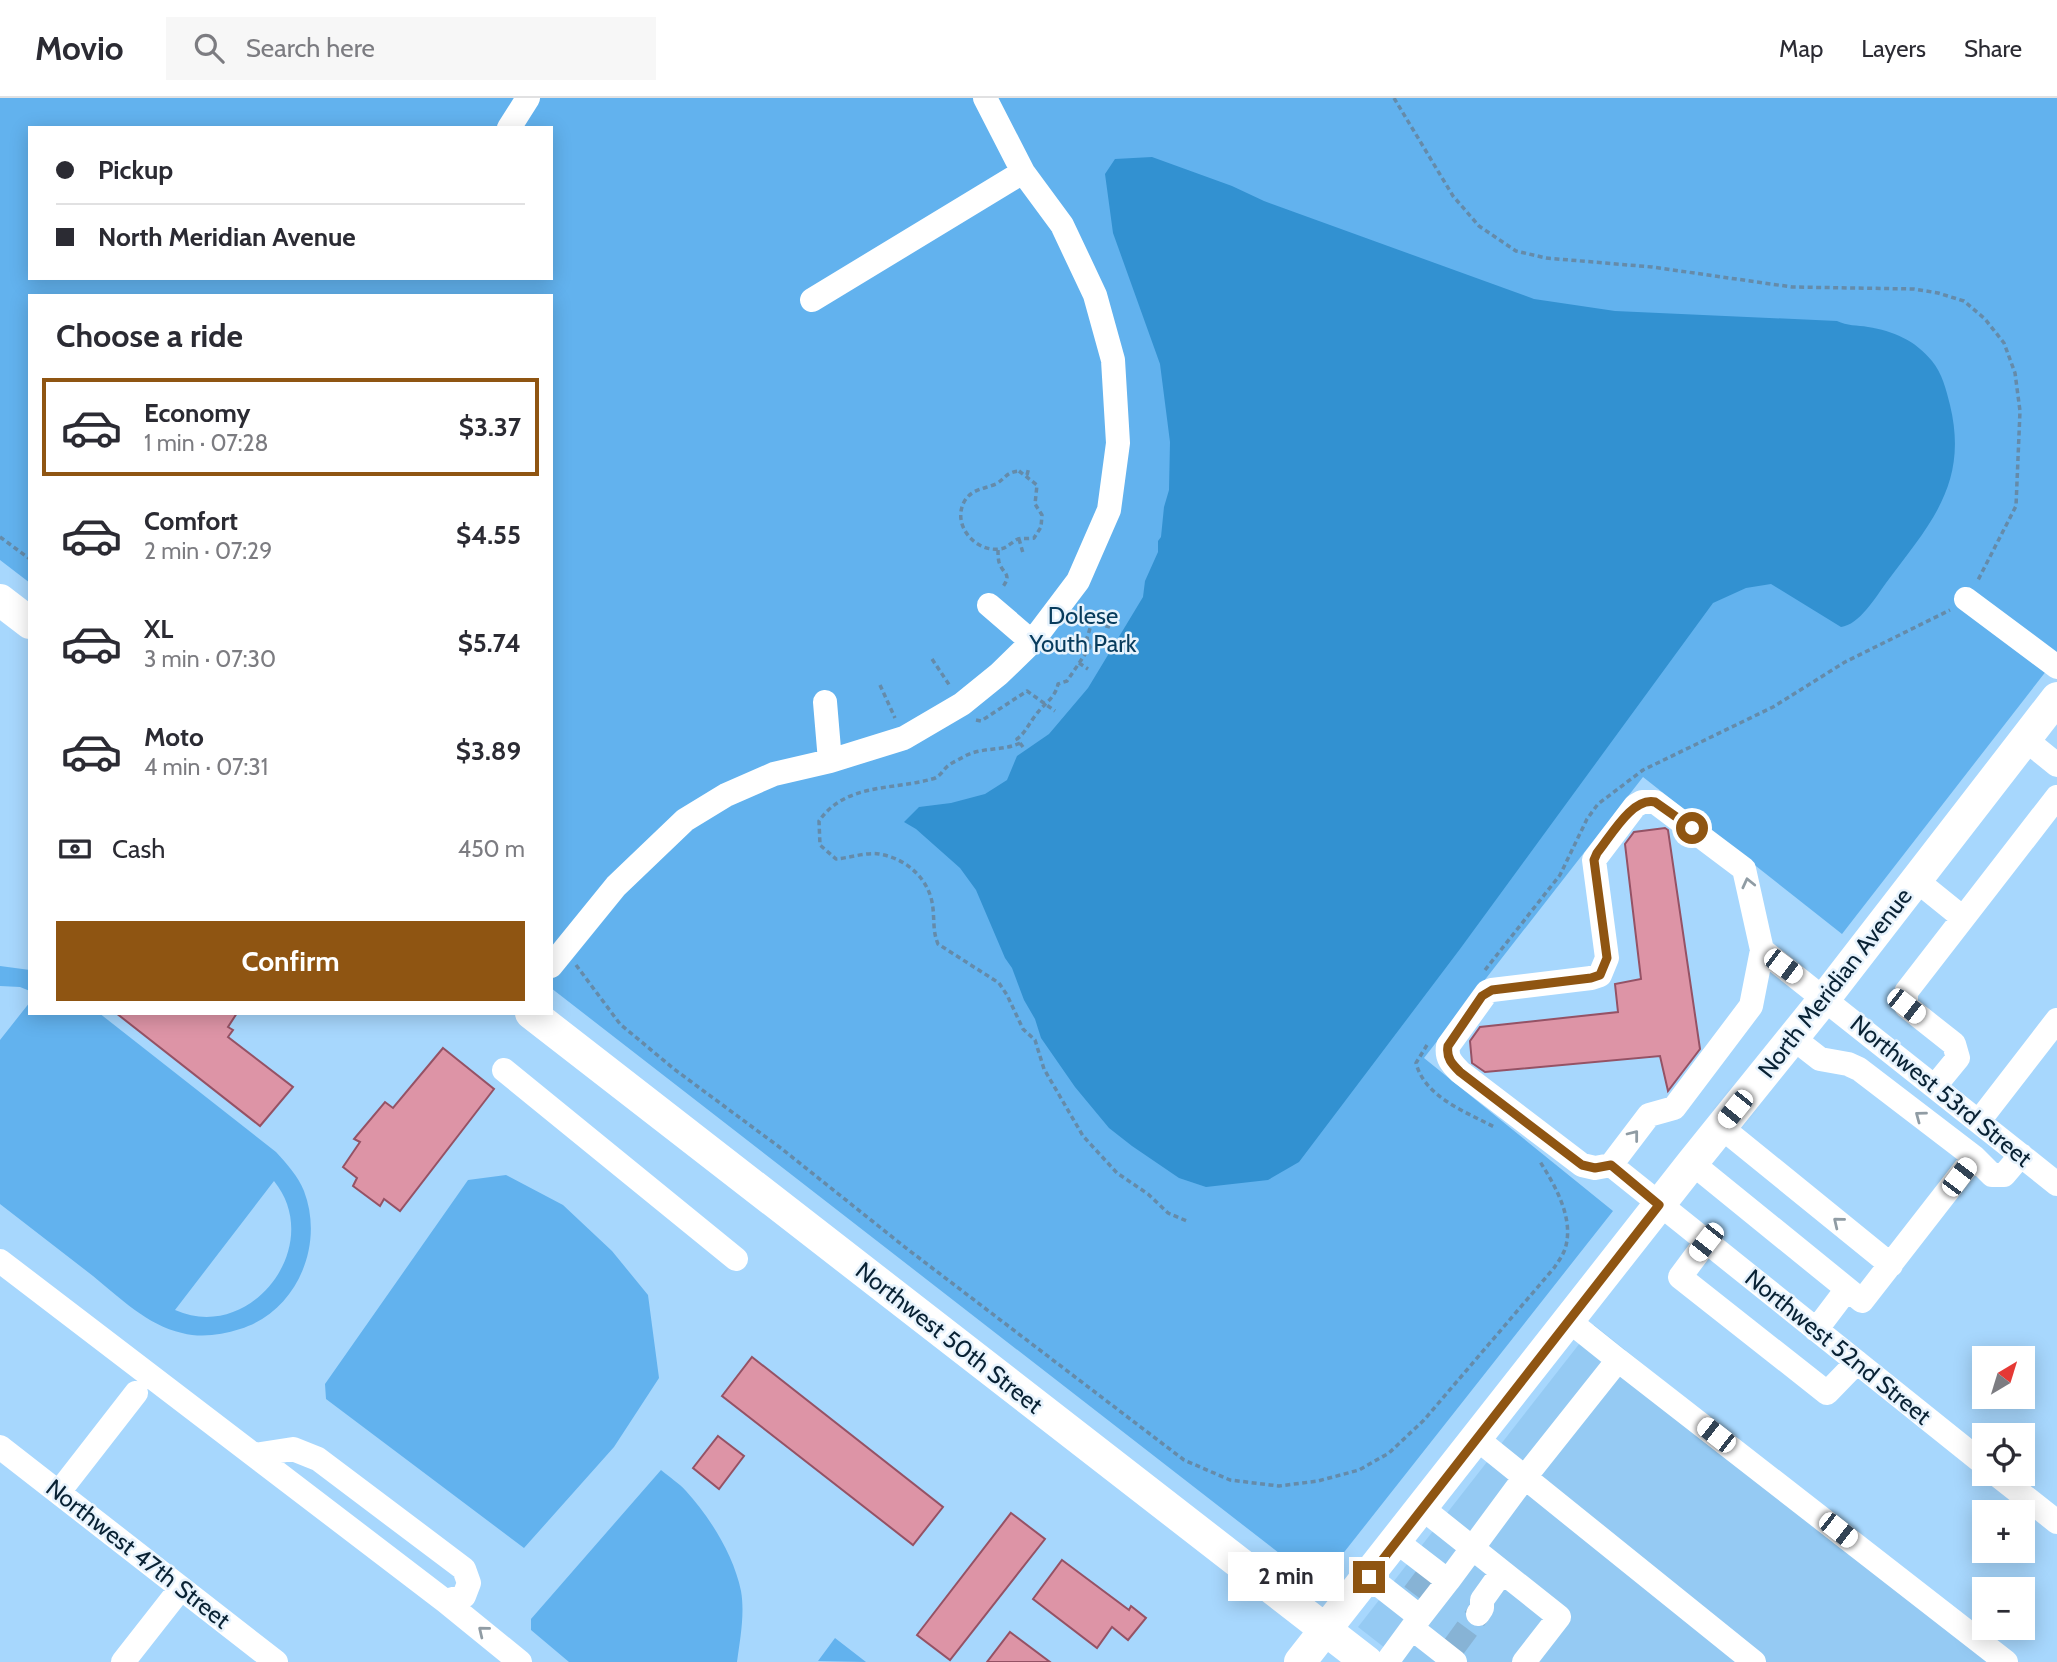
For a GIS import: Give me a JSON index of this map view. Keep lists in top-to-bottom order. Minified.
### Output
{"streets":{"main road":["North Meridian Avenue","Northwest 50th Street"],"street":["Northwest 53rd Street","Northwest 52nd Street","Northwest 47th Street"]},"crossings":[["North Meridian Avenue","Northwest 53rd Street"],["North Meridian Avenue","Northwest 50th Street"],["North Meridian Avenue","Northwest 52nd Street"]],"parks":["Dolese Youth Park"],"north":"top right","page":{"header":"Movio","search":"Search here","nav":["Map","Layers","Share"],"banner":["Pickup","North Meridian Avenue"],"heading":"Choose a ride","list":[{"name":"Economy","note":"1 min · 07:28","value":"$3.37"},{"name":"Comfort","note":"2 min · 07:29","value":"$4.55"},{"name":"XL","note":"3 min · 07:30","value":"$5.74"},{"name":"Moto","note":"4 min · 07:31","value":"$3.89"}],"pay":["Cash","450 m"],"buttons":"Confirm","map_buttons":["+","−"],"bubble":"2 min"}}
